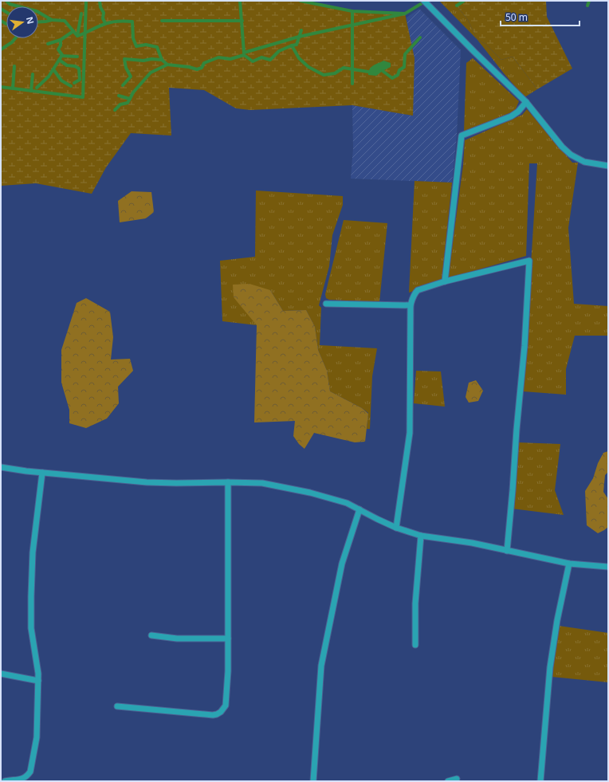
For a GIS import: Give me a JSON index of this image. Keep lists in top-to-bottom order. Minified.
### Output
{"scale_bar":"50 m","north":"right"}
